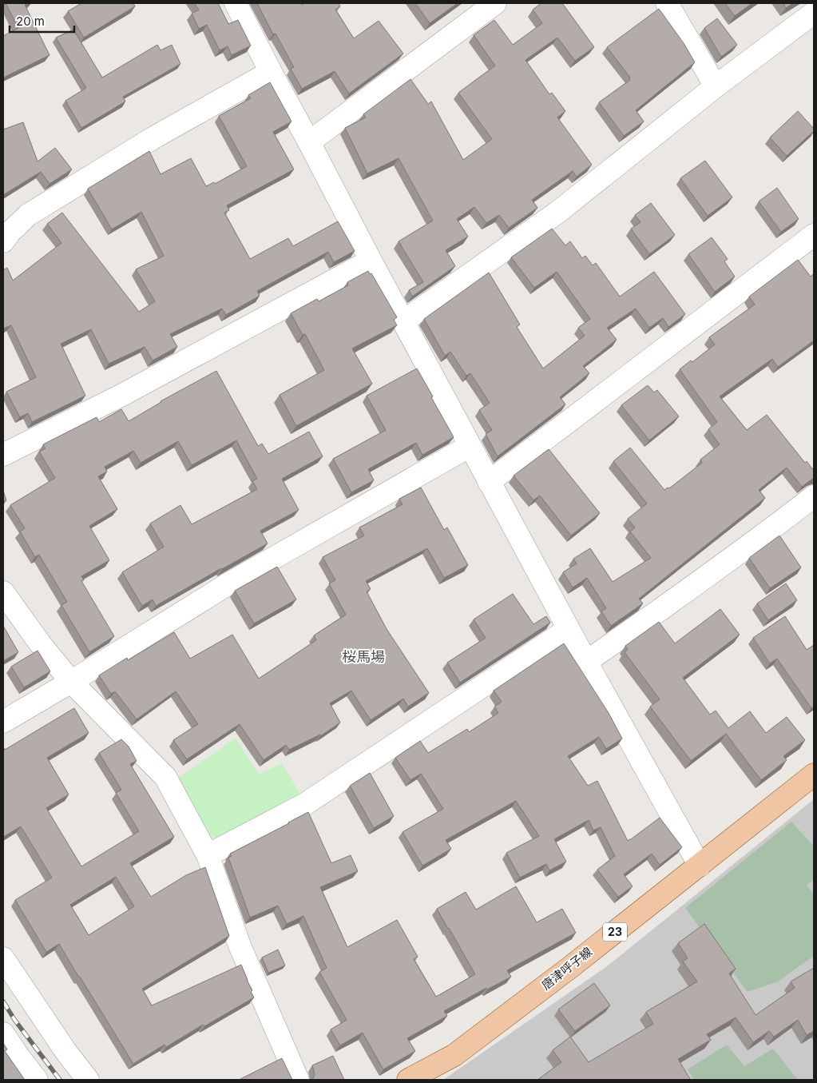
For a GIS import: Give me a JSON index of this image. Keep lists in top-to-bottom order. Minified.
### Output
{"streets":{"main road":["23","唐津呼子線"]},"districts":["桜馬場"],"scale_bar":"20 m"}
